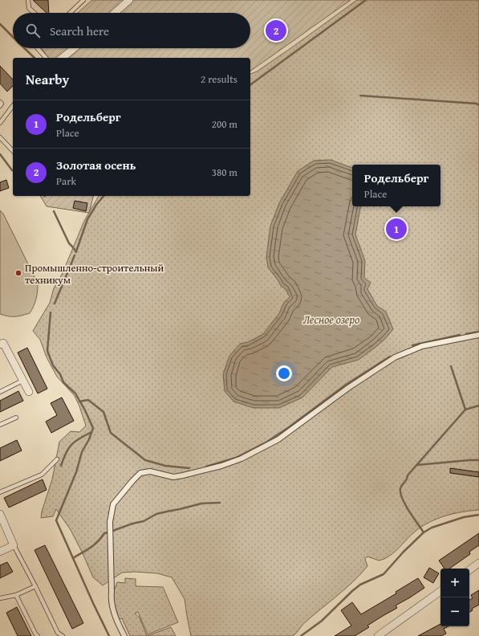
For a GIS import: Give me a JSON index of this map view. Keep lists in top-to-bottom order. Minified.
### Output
{"water":["Лесное озеро"],"places":["Промышленно-строительный техникум"],"page":{"search":"Search here","pins":["2","1"],"heading":["Nearby","2 results"],"list":[{"mark":"1","name":"Родельберг","note":"Place","value":"200 m"},{"mark":"2","name":"Золотая осень","note":"Park","value":"380 m"}],"popup":["Родельберг","Place"],"map_buttons":["+","−"]}}
